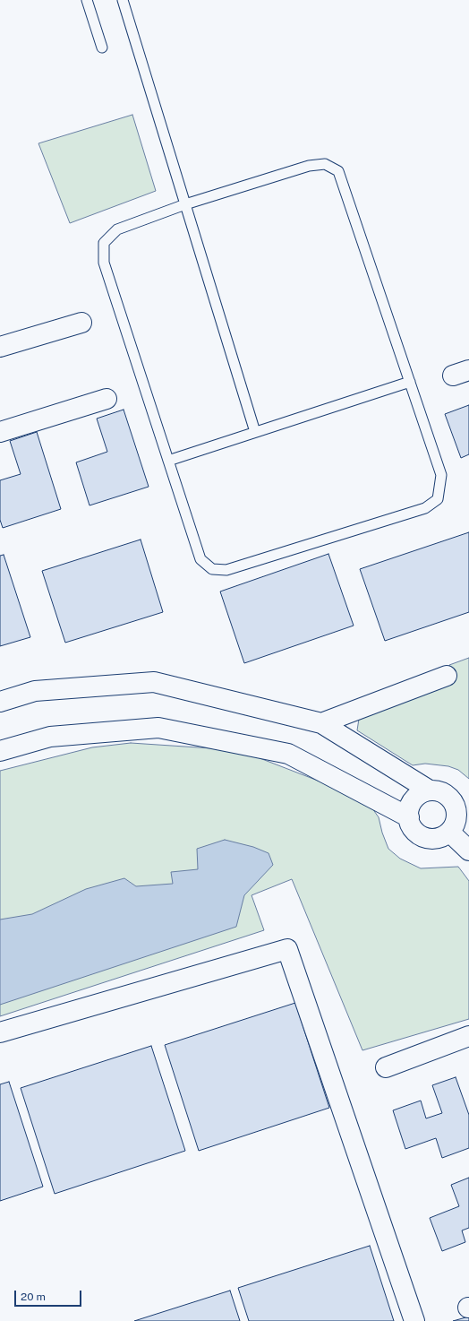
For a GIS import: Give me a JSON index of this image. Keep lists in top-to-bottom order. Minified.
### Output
{"scale_bar":"20 m"}
